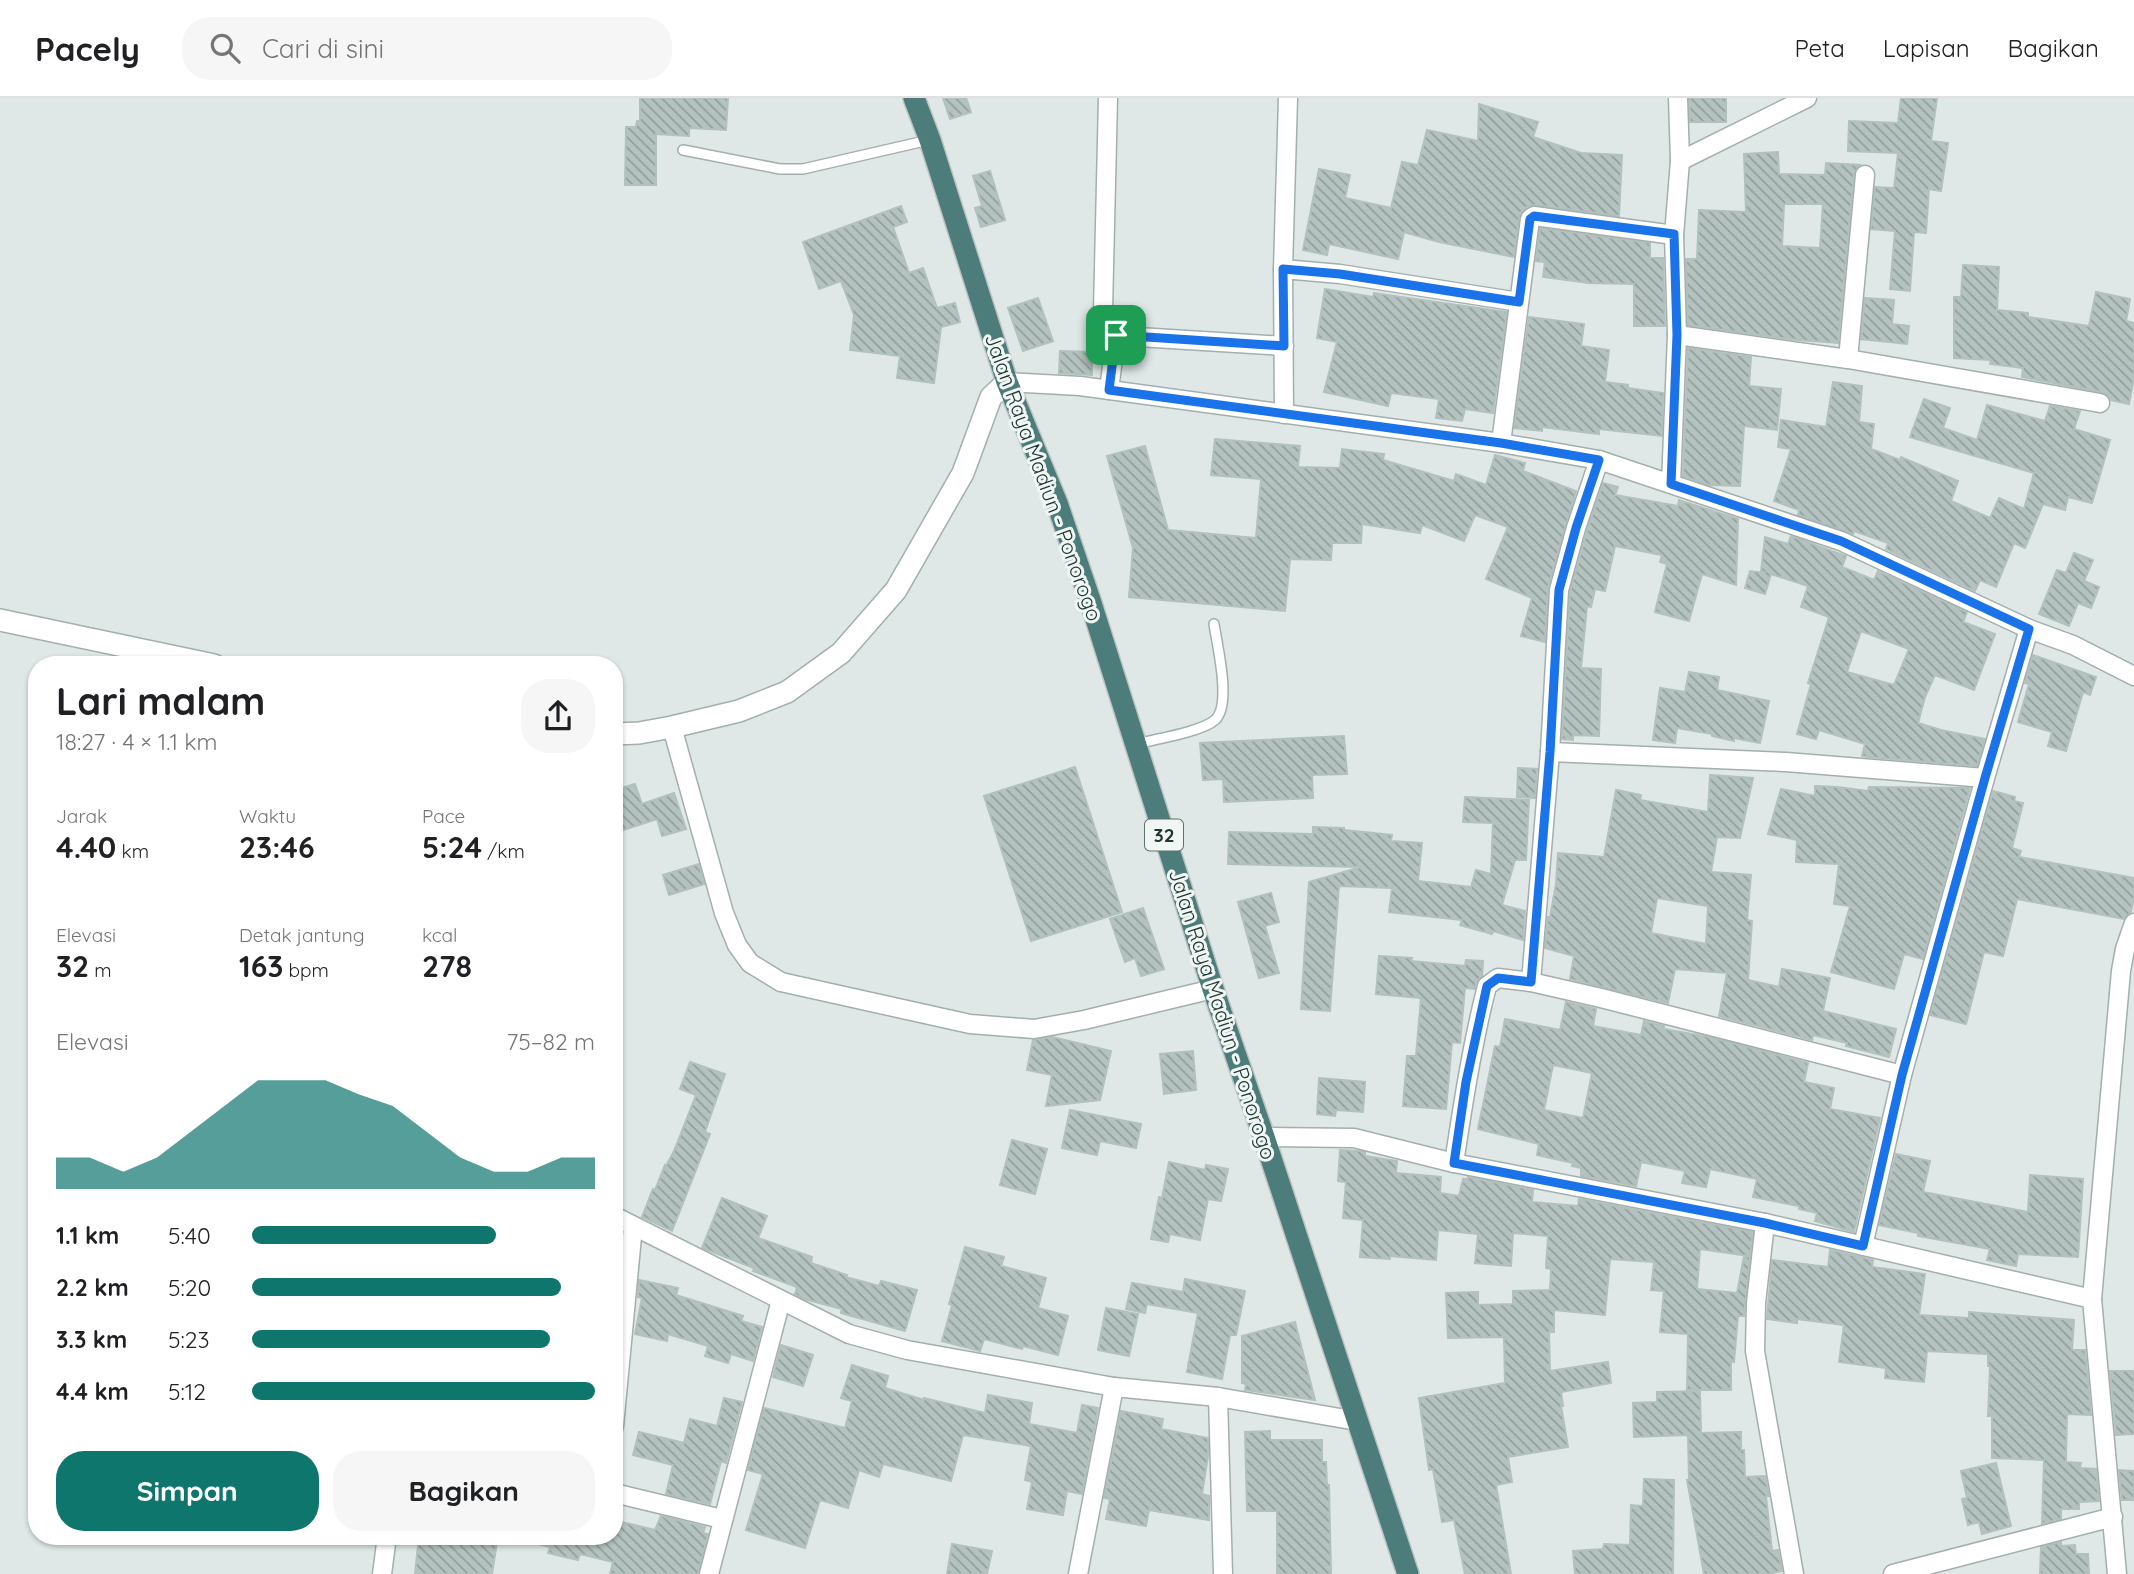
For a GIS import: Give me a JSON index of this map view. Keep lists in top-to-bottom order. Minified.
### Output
{"streets":{"highway":["Jalan Raya Madiun - Ponorogo","32"]},"page":{"header":"Pacely","search":"Cari di sini","nav":["Peta","Lapisan","Bagikan"],"heading":["Lari malam","18:27 · 4 × 1.1 km"],"stats":[["Jarak","4.40 km"],["Waktu","23:46"],["Pace","5:24 /km"],["Elevasi","32 m"],["Detak jantung","163 bpm"],["kcal","278"]],"chart":["Elevasi","75–82 m"],"list":[{"name":"1.1 km","note":"5:40"},{"name":"2.2 km","note":"5:20"},{"name":"3.3 km","note":"5:23"},{"name":"4.4 km","note":"5:12"}],"buttons":["Simpan","Bagikan"]}}
